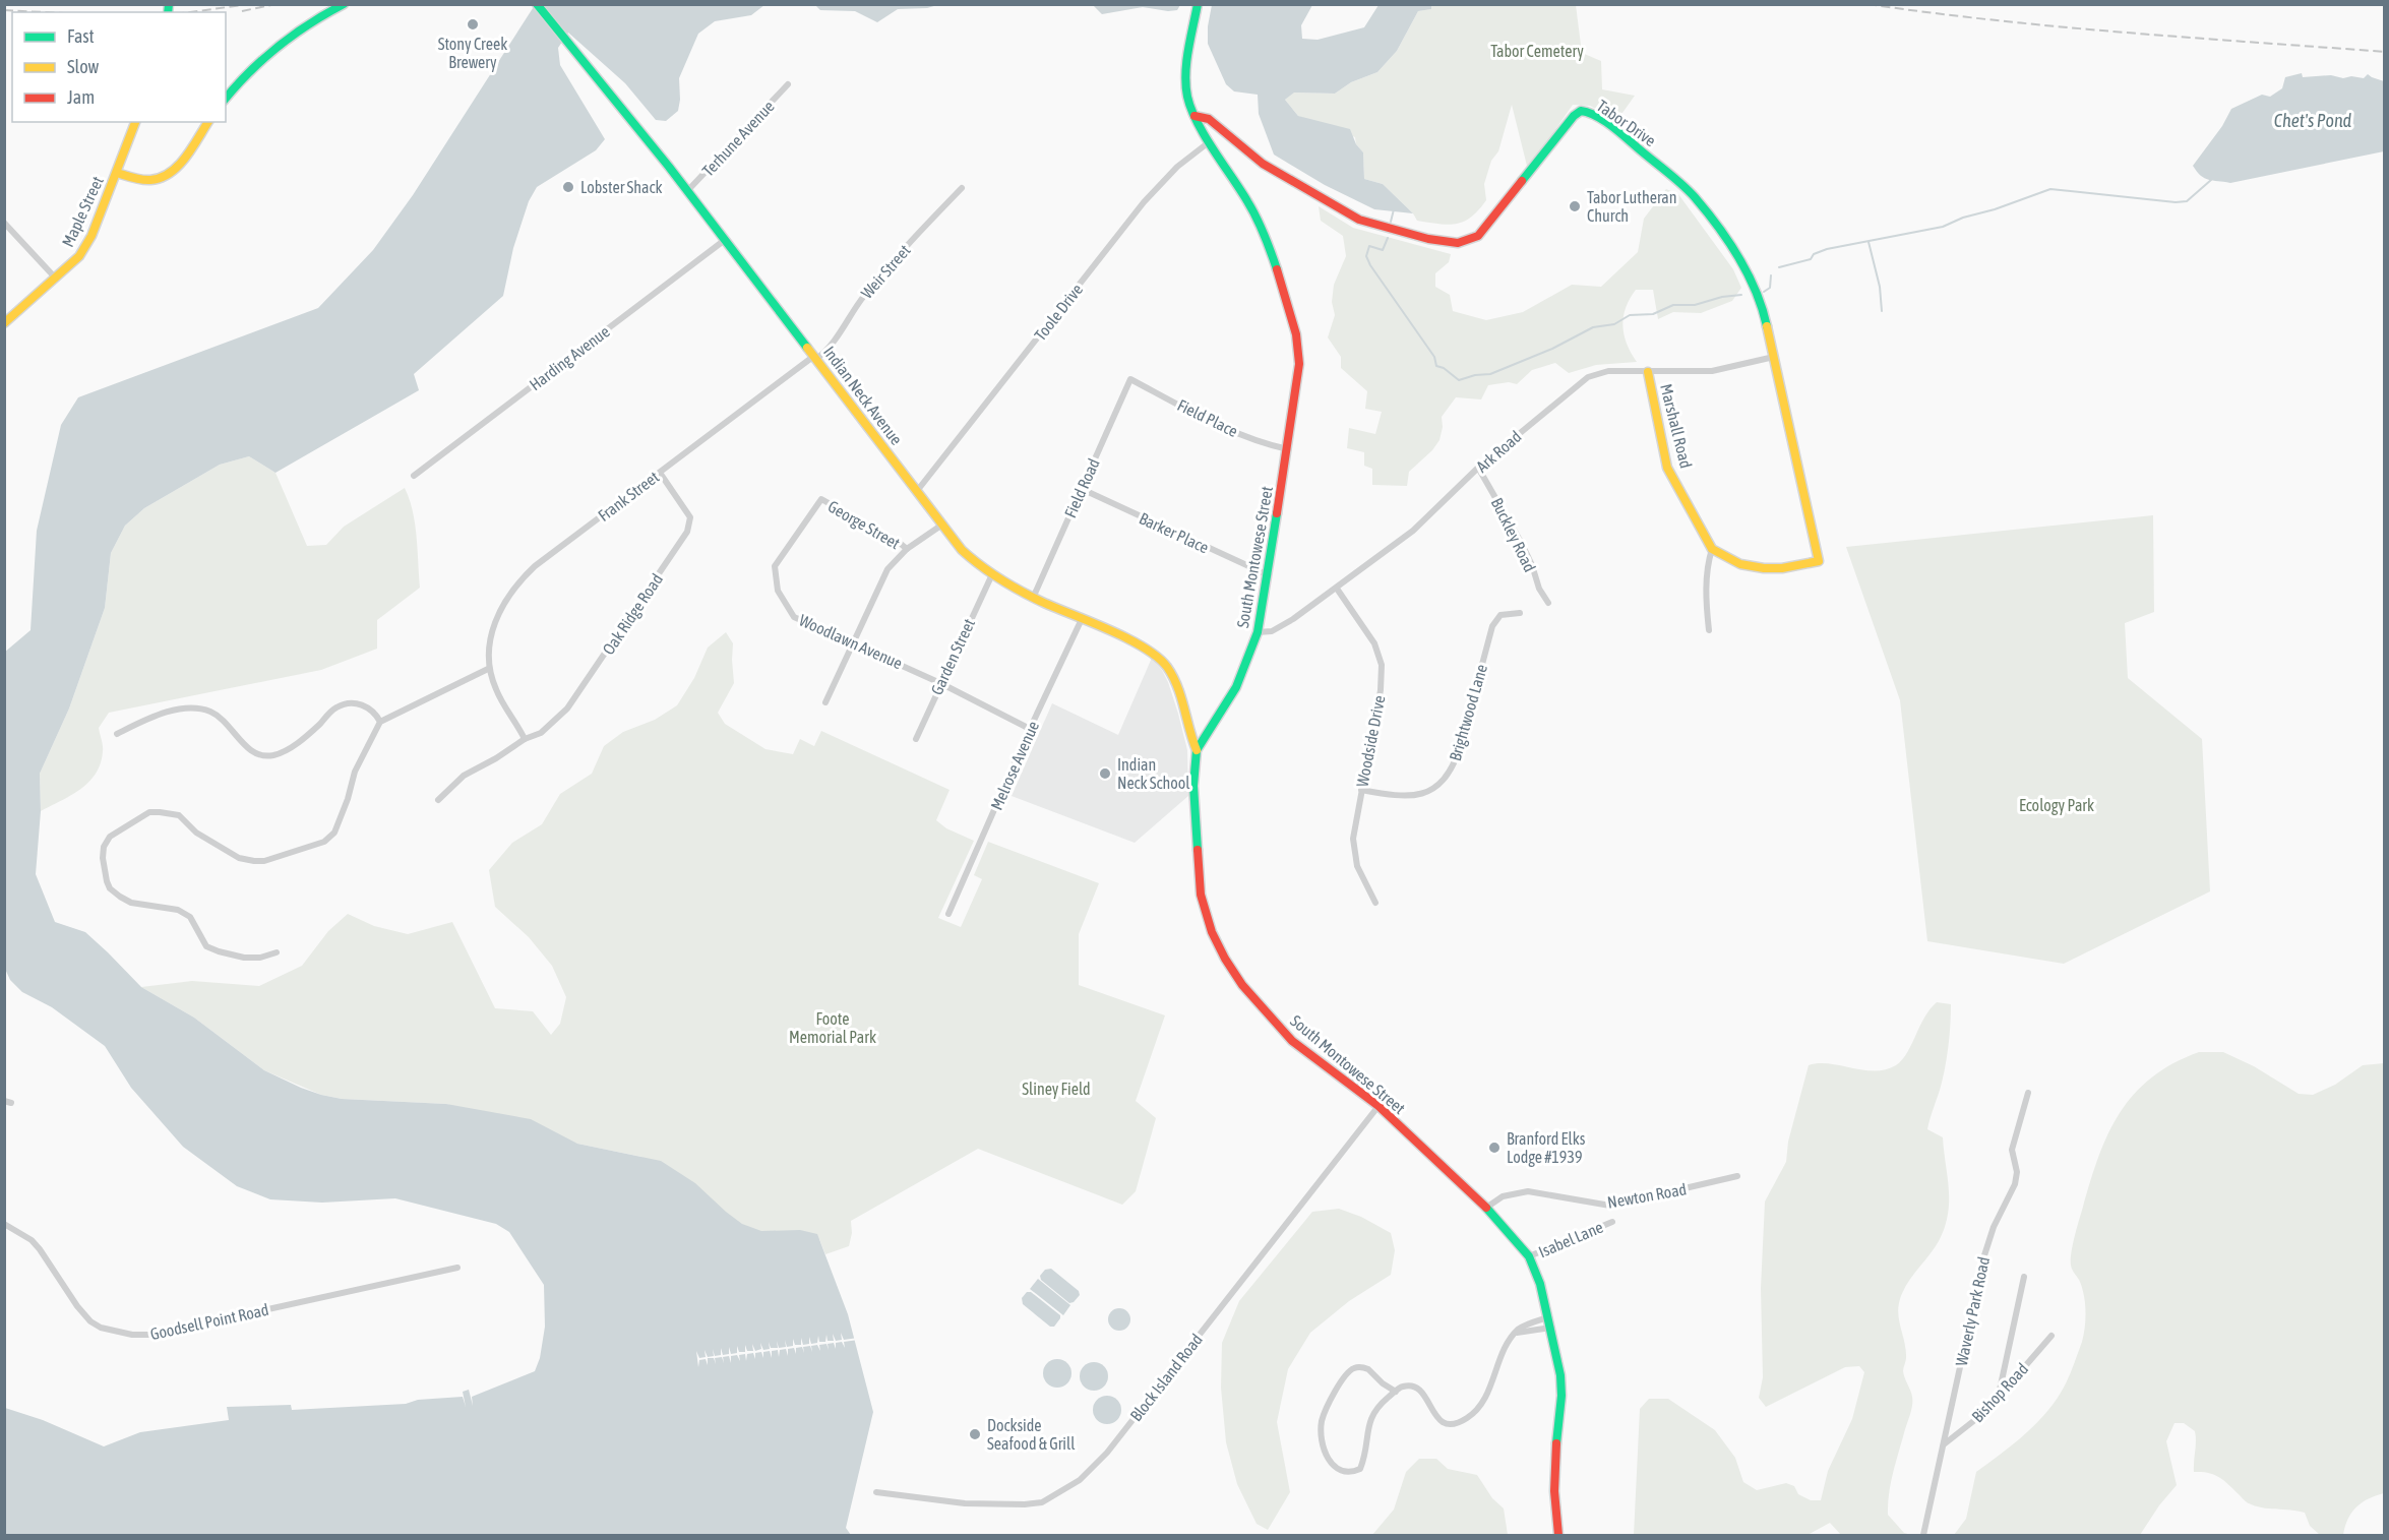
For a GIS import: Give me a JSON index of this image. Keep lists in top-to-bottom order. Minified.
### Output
{"streets":{"street":["Tabor Drive","Terhune Avenue","Maple Street","Weir Street","Toole Drive","Harding Avenue","Indian Neck Avenue","Field Place","Marshall Road","Ark Road","Field Road","Frank Street","George Street","Barker Place","Buckley Road","South Montowese Street","Oak Ridge Road","Woodlawn Avenue","Garden Street","Brightwood Lane","Woodside Drive","Melrose Avenue","Newton Road","Isabel Lane","Waverly Park Road","Goodsell Point Road","Block Island Road","Bishop Road"]},"crossings":[["Tabor Drive","Marshall Road"],["Tabor Drive","Ark Road"],["Tabor Drive","South Montowese Street"],["Terhune Avenue","Indian Neck Avenue"],["Weir Street","Indian Neck Avenue"],["Weir Street","Frank Street"],["Toole Drive","Indian Neck Avenue"],["Toole Drive","South Montowese Street"],["Harding Avenue","Indian Neck Avenue"],["Indian Neck Avenue","Field Road"],["Indian Neck Avenue","Frank Street"],["Indian Neck Avenue","South Montowese Street"],["Indian Neck Avenue","Garden Street"],["Indian Neck Avenue","Melrose Avenue"],["Field Place","Field Road"],["Field Place","South Montowese Street"],["Marshall Road","Ark Road"],["Ark Road","Buckley Road"],["Ark Road","South Montowese Street"],["Ark Road","Woodside Drive"],["Field Road","Barker Place"],["Frank Street","Oak Ridge Road"],["George Street","Woodlawn Avenue"],["Barker Place","South Montowese Street"],["South Montowese Street","Newton Road"],["South Montowese Street","Isabel Lane"],["South Montowese Street","Block Island Road"],["Woodlawn Avenue","Garden Street"],["Woodlawn Avenue","Melrose Avenue"],["Brightwood Lane","Woodside Drive"],["Waverly Park Road","Bishop Road"]],"water":["Chet's Pond"],"parks":["Tabor Cemetery","Ecology Park","Foote Memorial Park","Sliney Field"],"places":["Stony Creek Brewery","Lobster Shack","Tabor Lutheran Church","Indian Neck School","Branford Elks Lodge #1939","Dockside Seafood & Grill"],"legend":["Fast","Slow","Jam"]}
